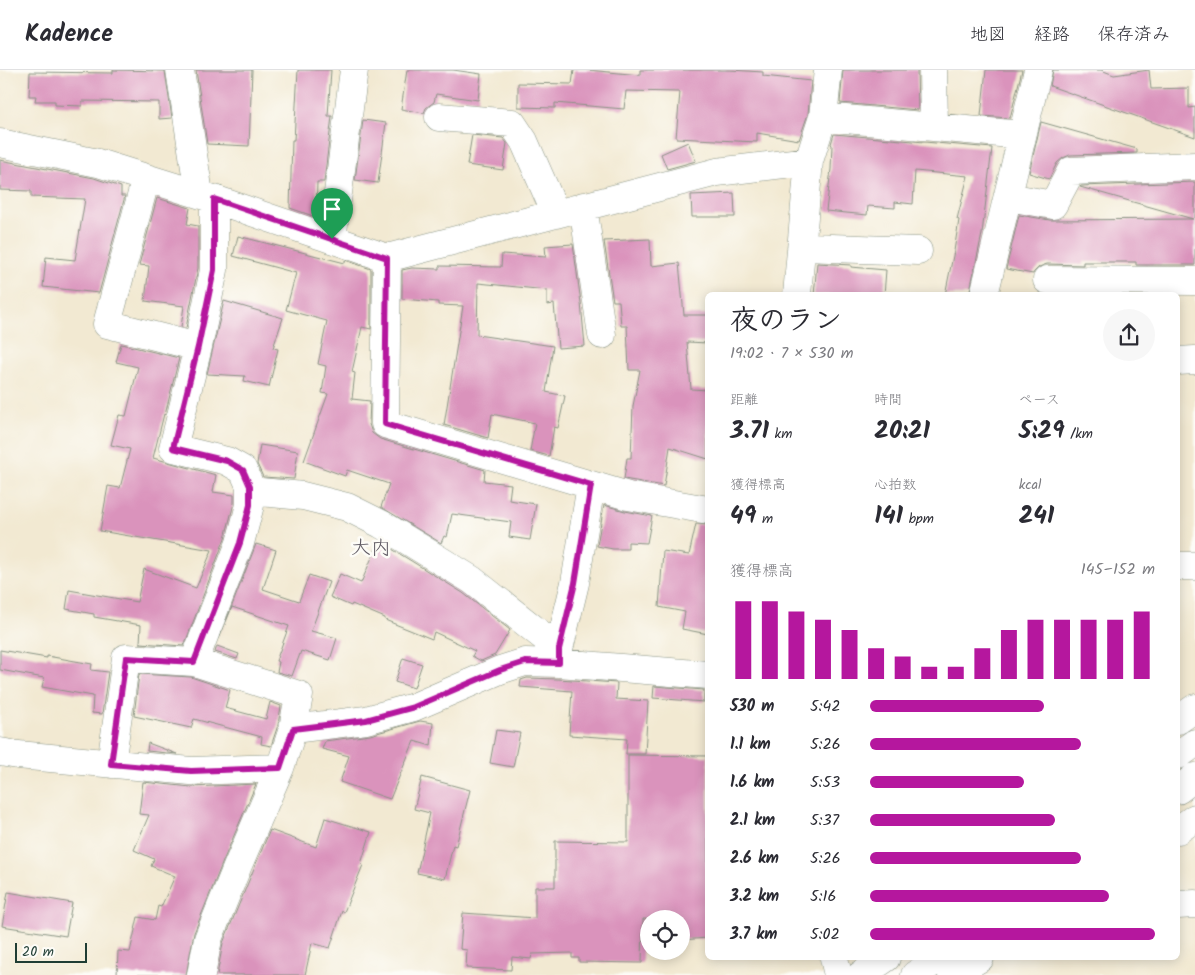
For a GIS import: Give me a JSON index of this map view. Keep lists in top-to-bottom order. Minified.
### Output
{"districts":["大内"],"scale_bar":"20 m","page":{"header":"Kadence","nav":["地図","経路","保存済み"],"heading":["夜のラン","19:02 · 7 × 530 m"],"stats":[["距離","3.71 km"],["時間","20:21"],["ペース","5:29 /km"],["獲得標高","49 m"],["心拍数","141 bpm"],["kcal","241"]],"chart":["獲得標高","145–152 m"],"list":[{"name":"530 m","note":"5:42"},{"name":"1.1 km","note":"5:26"},{"name":"1.6 km","note":"5:53"},{"name":"2.1 km","note":"5:37"},{"name":"2.6 km","note":"5:26"},{"name":"3.2 km","note":"5:16"},{"name":"3.7 km","note":"5:02"}],"scale":"20 m"}}
